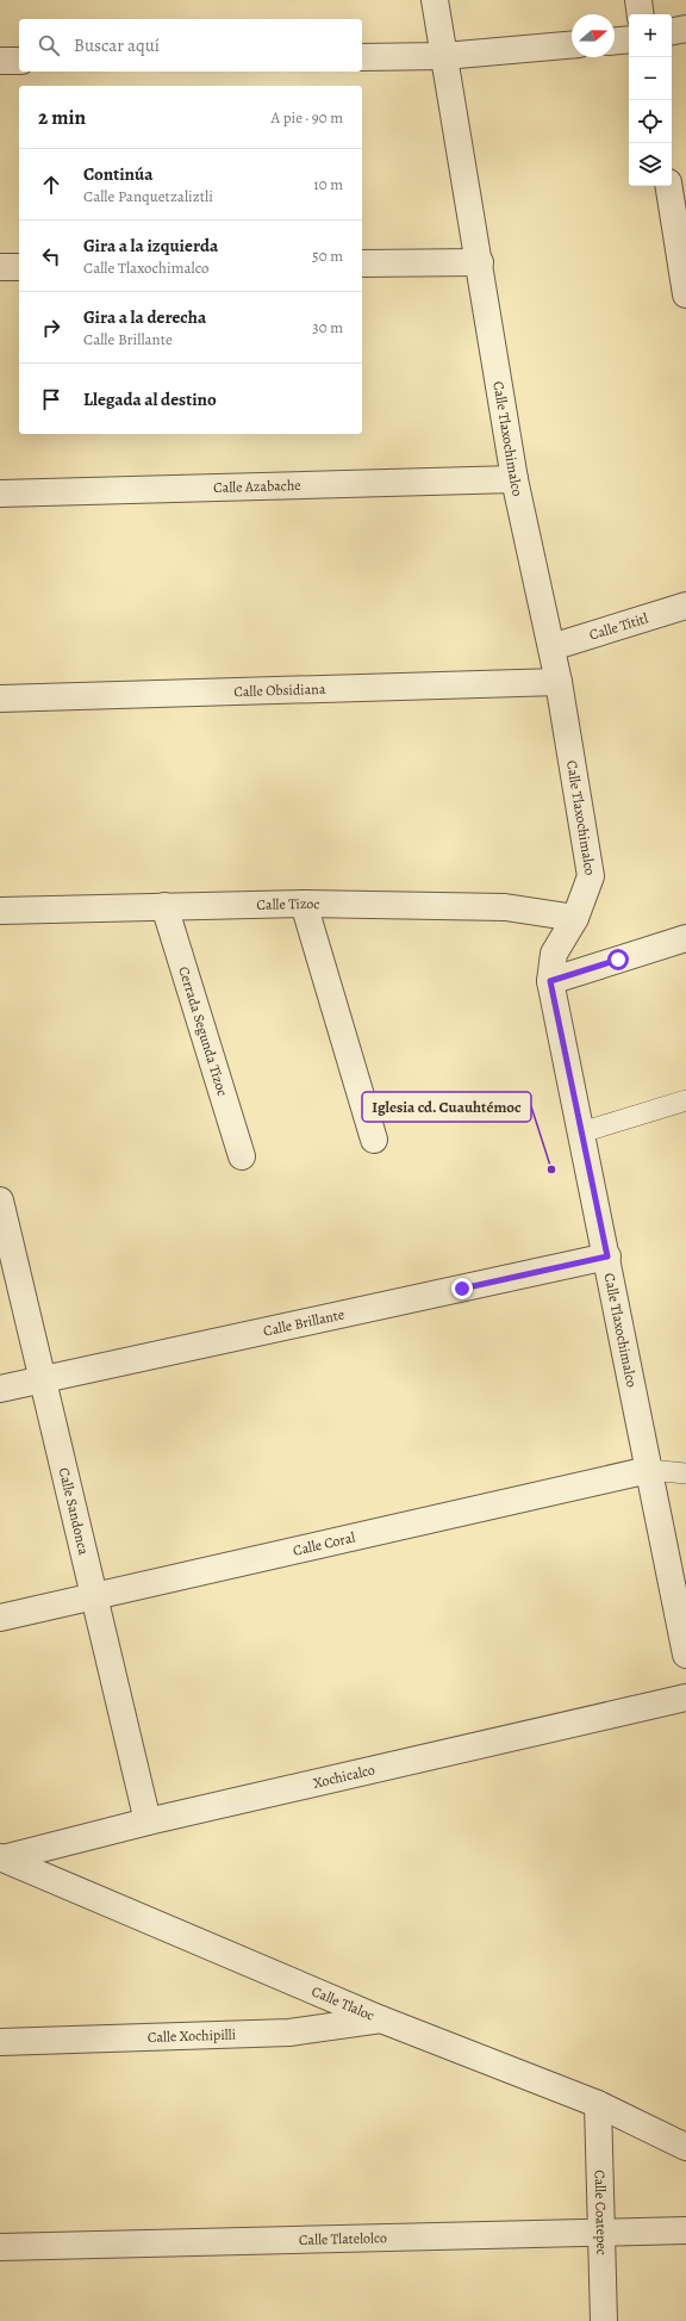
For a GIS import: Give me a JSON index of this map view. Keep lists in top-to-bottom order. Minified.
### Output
{"streets":{"street":["Calle Tlaxochimalco","Calle Azabache","Calle Tititl","Calle Obsidiana","Calle Tizoc","Cerrada Segunda Tizoc","Calle Brillante","Calle Sandonca","Calle Coral","Xochicalco","Calle Tlaloc","Calle Xochipilli","Calle Coatepec","Calle Tlatelolco"]},"crossings":[["Calle Tlaxochimalco","Calle Azabache"],["Calle Tlaxochimalco","Calle Tititl"],["Calle Tlaxochimalco","Calle Obsidiana"],["Calle Tlaxochimalco","Calle Tizoc"],["Calle Tlaxochimalco","Calle Brillante"],["Calle Tlaxochimalco","Calle Coral"],["Calle Tizoc","Cerrada Segunda Tizoc"],["Calle Brillante","Calle Sandonca"],["Calle Sandonca","Calle Coral"],["Calle Sandonca","Xochicalco"],["Xochicalco","Calle Tlaloc"],["Calle Tlaloc","Calle Xochipilli"],["Calle Tlaloc","Calle Coatepec"],["Calle Coatepec","Calle Tlatelolco"]],"places":["Iglesia cd. Cuauhtémoc"],"north":"right","page":{"map_buttons":["+","−"],"search":"Buscar aquí","heading":["2 min","A pie · 90 m"],"list":[["Continúa","Calle Panquetzaliztli","10 m"],["Gira a la izquierda","Calle Tlaxochimalco","50 m"],["Gira a la derecha","Calle Brillante","30 m"],"Llegada al destino"]}}
